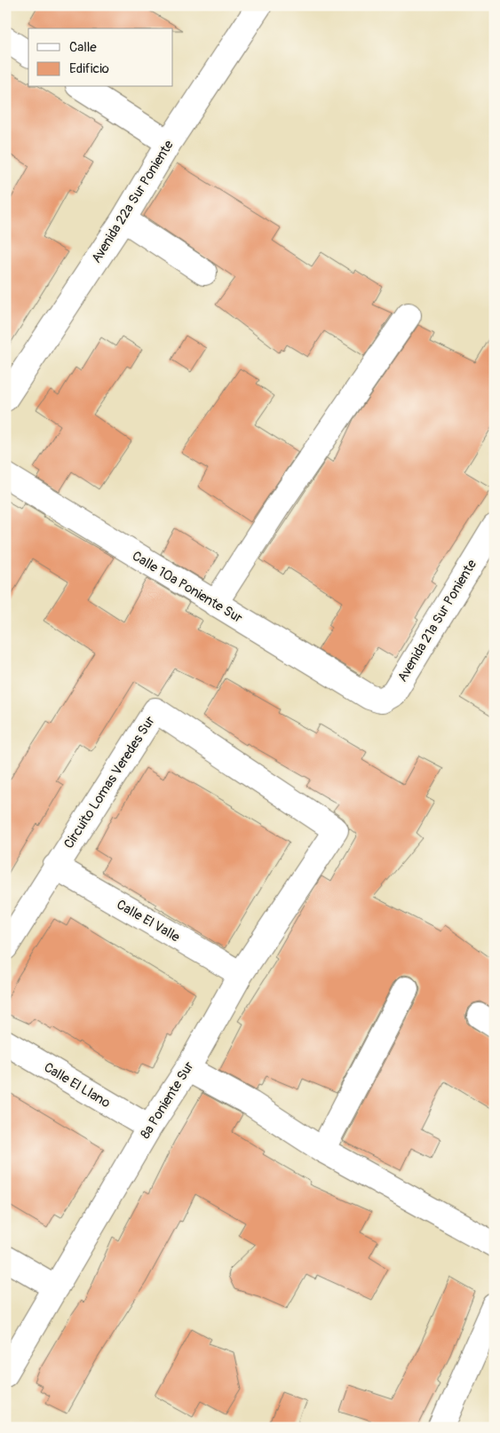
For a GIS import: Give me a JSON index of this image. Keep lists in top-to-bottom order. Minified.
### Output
{"streets":{"street":["Avenida 22a Sur Poniente","Calle 10a Poniente Sur","Avenida 21a Sur Poniente","Circuito Lomas Veredes Sur","Calle El Valle","Calle El Llano","8a Poniente Sur"]},"crossings":[["Calle 10a Poniente Sur","Avenida 21a Sur Poniente"],["Circuito Lomas Veredes Sur","Calle El Valle"],["Circuito Lomas Veredes Sur","8a Poniente Sur"],["Calle El Valle","8a Poniente Sur"],["Calle El Llano","8a Poniente Sur"]],"legend":["Calle","Edificio"]}
